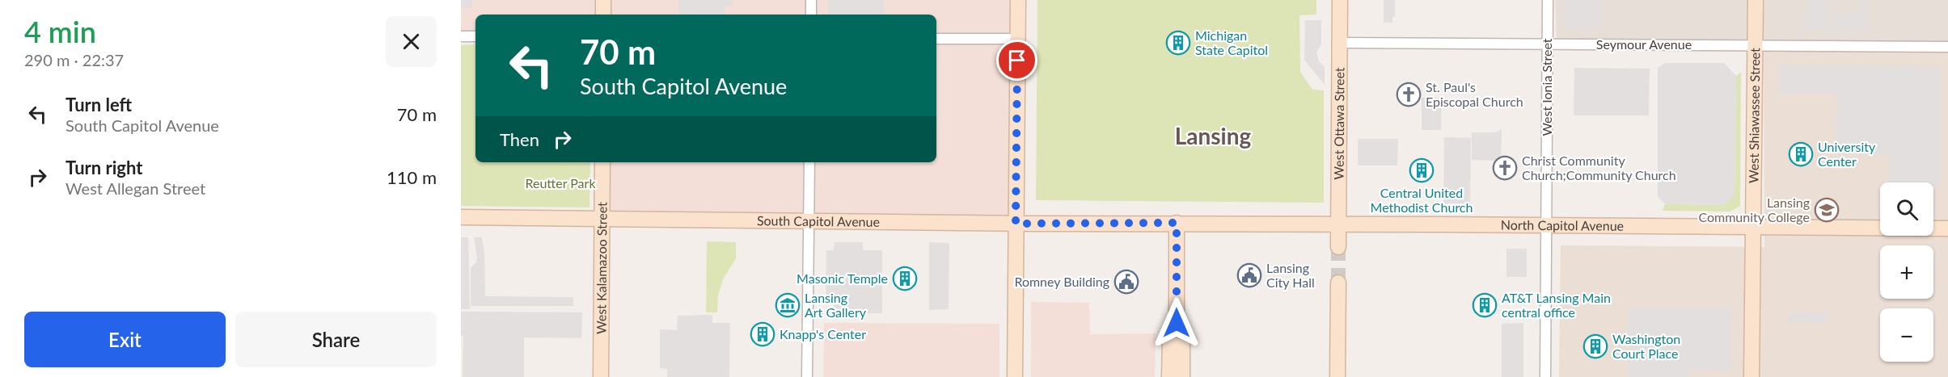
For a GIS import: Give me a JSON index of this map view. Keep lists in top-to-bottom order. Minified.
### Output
{"streets":{"street":["Seymour Avenue","West Ionia Street","West Shiawassee Street","West Ottawa Street","South Capitol Avenue","North Capitol Avenue","West Kalamazoo Street"]},"crossings":[["Seymour Avenue","West Ionia Street"],["Seymour Avenue","West Shiawassee Street"],["Seymour Avenue","West Ottawa Street"],["West Ionia Street","North Capitol Avenue"],["West Shiawassee Street","North Capitol Avenue"],["West Ottawa Street","North Capitol Avenue"],["South Capitol Avenue","North Capitol Avenue"],["South Capitol Avenue","West Kalamazoo Street"]],"districts":["Lansing"],"parks":["Reutter Park"],"places":{"building":["Michigan State Capitol","University Center","Central United Methodist Church","Masonic Temple","AT&T Lansing Main central office","Knapp's Center","Washington Court Place"],"church":["St. Paul's Episcopal Church","Christ Community Church;Community Church"],"school or university":["Lansing Community College"],"public building":["Lansing City Hall","Romney Building"],"museum":["Lansing Art Gallery"]},"page":{"heading":["4 min","290 m · 22:37"],"turn":["70 m","South Capitol Avenue"],"list":[{"name":"Turn left","note":"South Capitol Avenue","value":"70 m"},{"name":"Turn right","note":"West Allegan Street","value":"110 m"}],"then":"Then","map_buttons":["+","−"],"buttons":["Exit","Share"]}}
